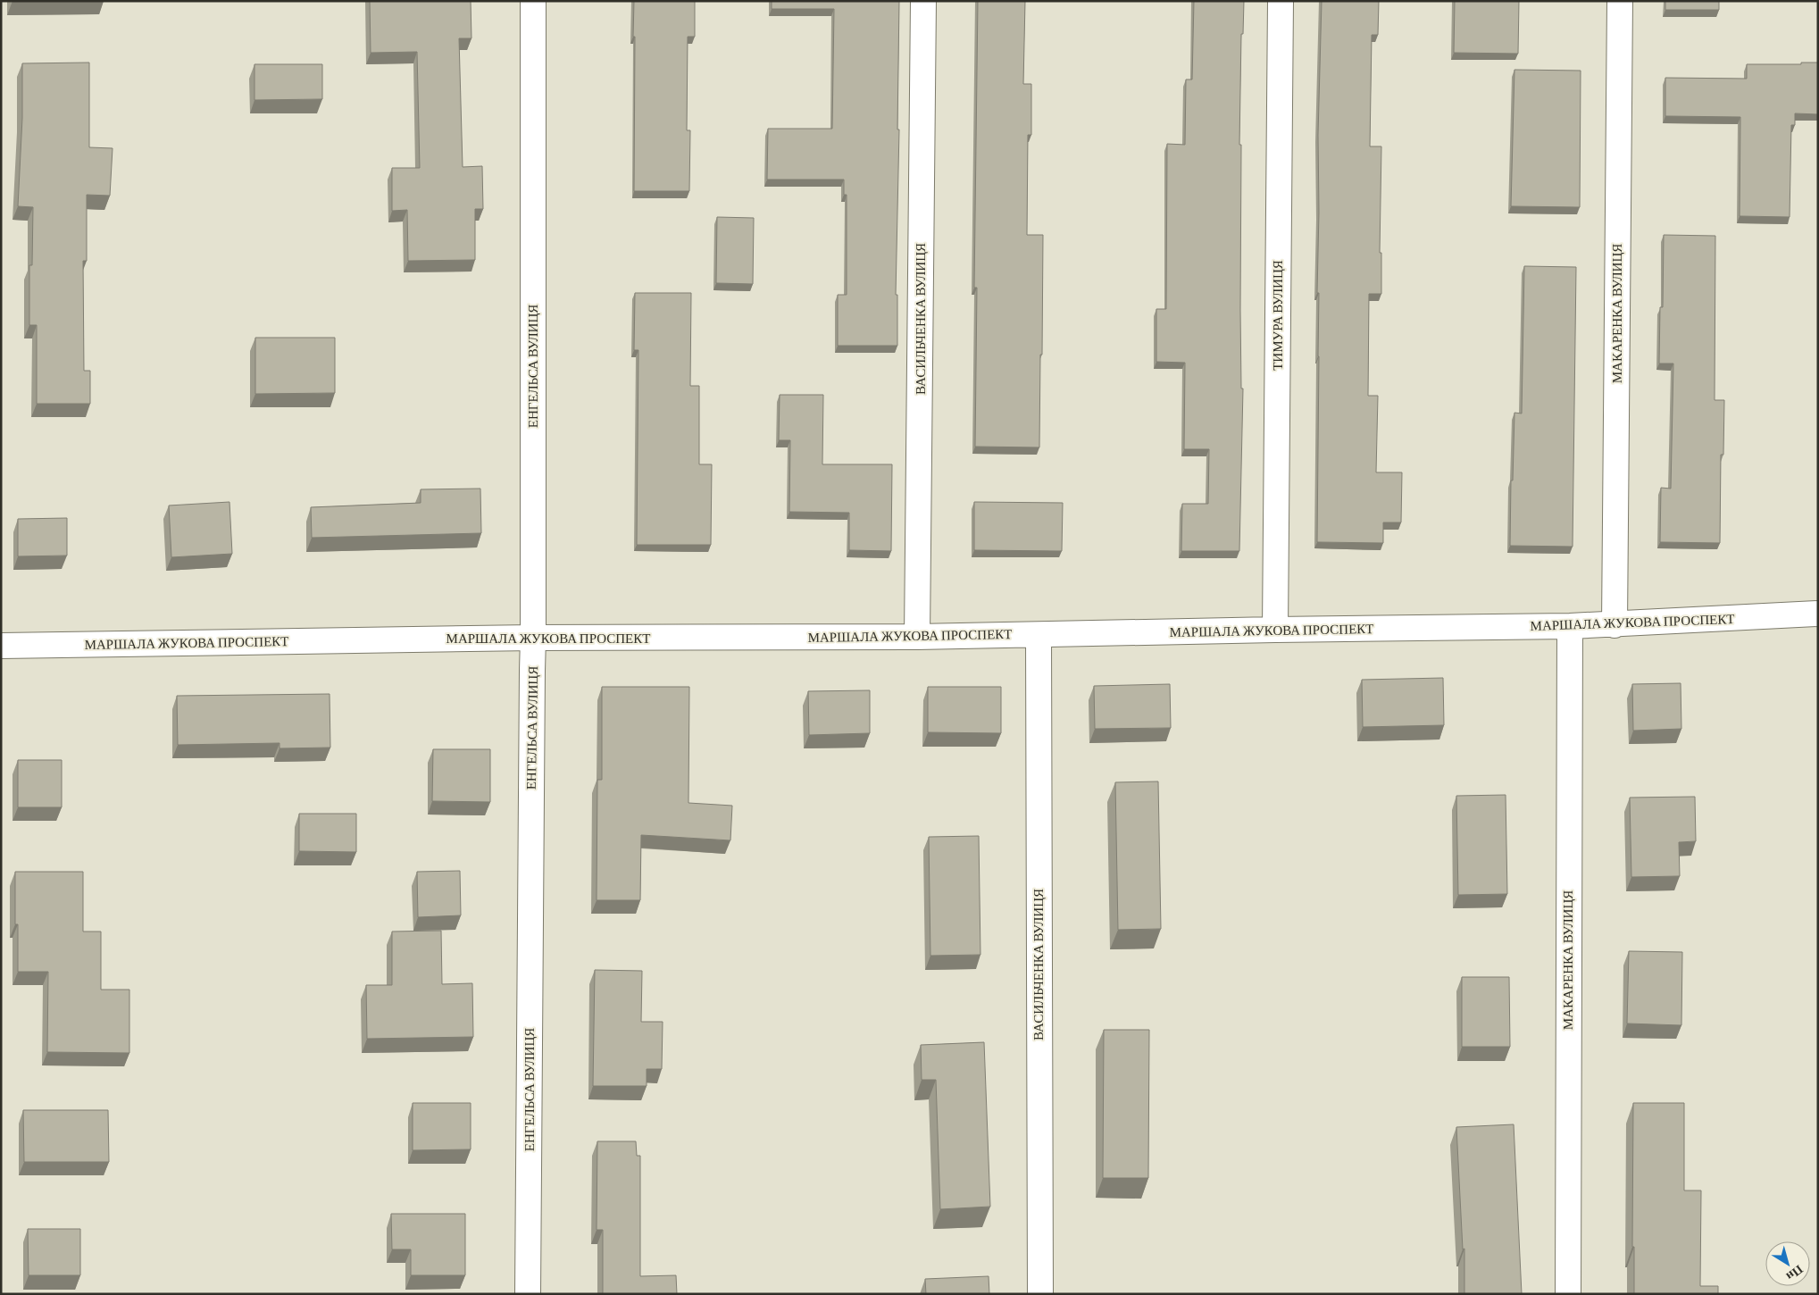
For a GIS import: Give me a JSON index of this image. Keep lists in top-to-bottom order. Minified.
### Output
{"streets":{"street":["МАКАРЕНКА ВУЛИЦЯ","ТИМУРА ВУЛИЦЯ","ВАСИЛЬЧЕНКА ВУЛИЦЯ","ЕНГЕЛЬСА ВУЛИЦЯ","МАРШАЛА ЖУКОВА ПРОСПЕКТ"]},"crossings":[["МАКАРЕНКА ВУЛИЦЯ","МАРШАЛА ЖУКОВА ПРОСПЕКТ"],["ТИМУРА ВУЛИЦЯ","МАРШАЛА ЖУКОВА ПРОСПЕКТ"],["ВАСИЛЬЧЕНКА ВУЛИЦЯ","МАРШАЛА ЖУКОВА ПРОСПЕКТ"],["ЕНГЕЛЬСА ВУЛИЦЯ","МАРШАЛА ЖУКОВА ПРОСПЕКТ"]],"north":"bottom right"}
